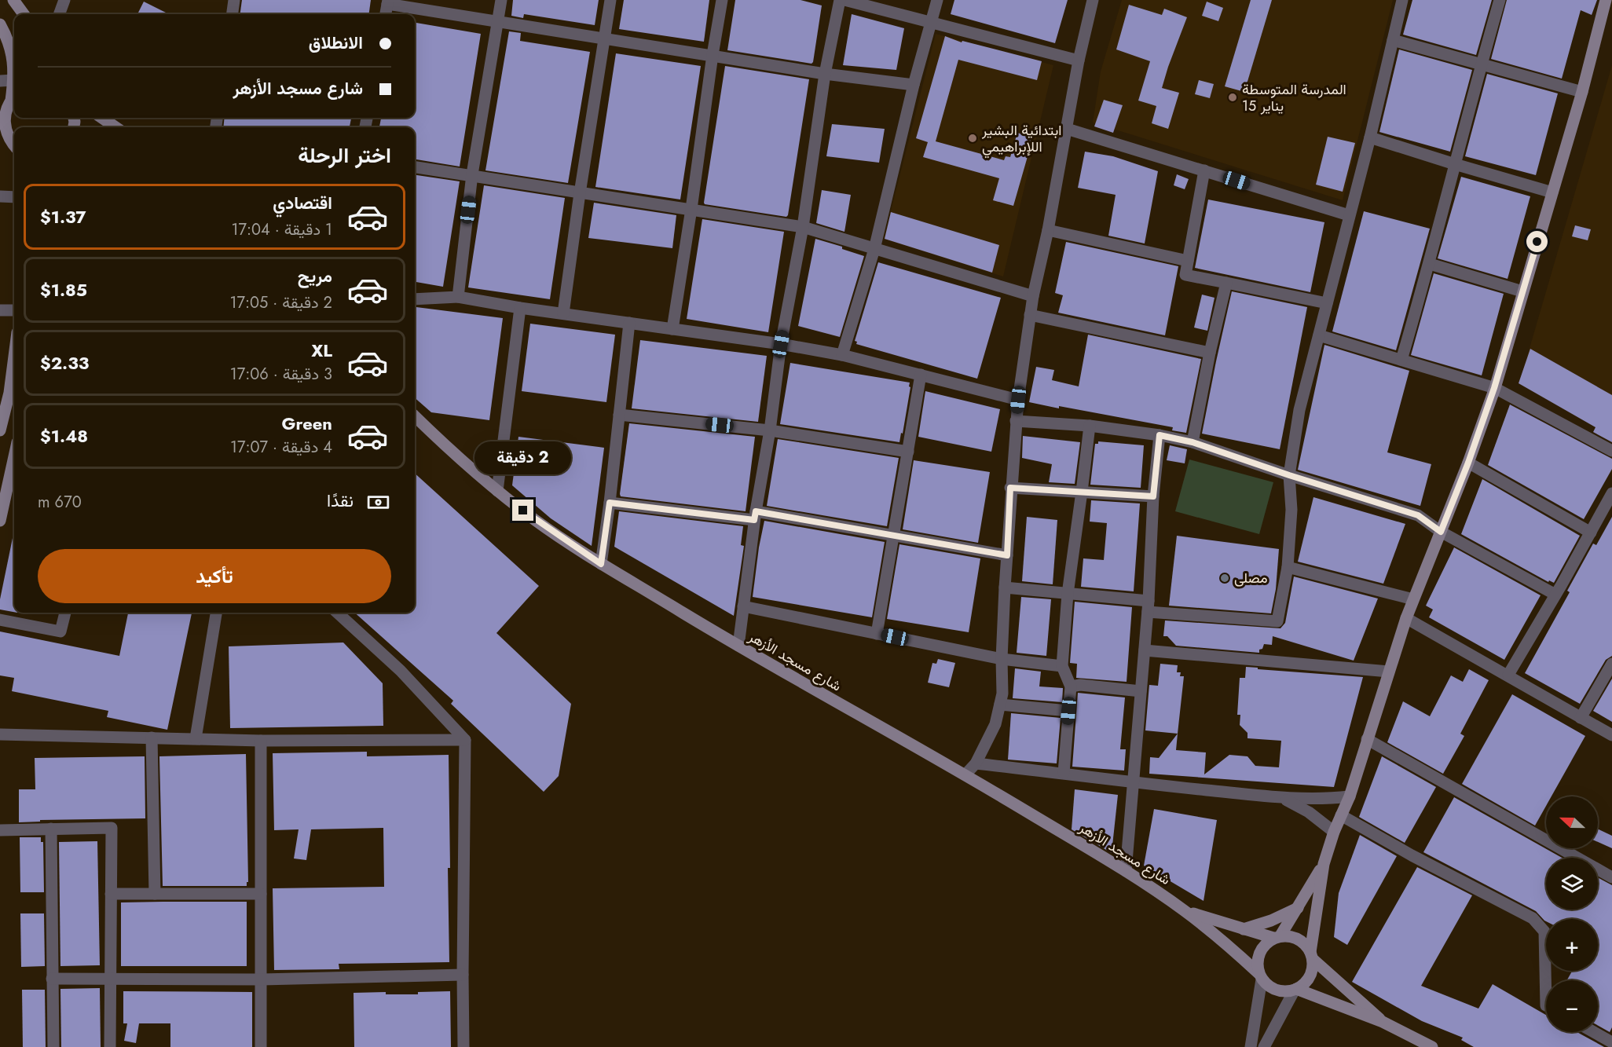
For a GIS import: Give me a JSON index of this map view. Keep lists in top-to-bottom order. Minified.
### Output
{"streets":{"street":["شارع مسجد الأزهر"]},"places":["المدرسة المتوسطة 15 يناير","ابتدائية البشير اللإبراهيمي","مصلى"],"north":"left","page":{"banner":["الانطلاق","شارع مسجد الأزهر"],"heading":"اختر الرحلة","list":[{"name":"اقتصادي","note":"1 دقيقة · 17:04","value":"$1.37"},{"name":"مريح","note":"2 دقيقة · 17:05","value":"$1.85"},{"name":"XL","note":"3 دقيقة · 17:06","value":"$2.33"},{"name":"Green","note":"4 دقيقة · 17:07","value":"$1.48"}],"bubble":"2 دقيقة","pay":["نقدًا","670 m"],"buttons":"تأكيد","map_buttons":["+","−"]}}
